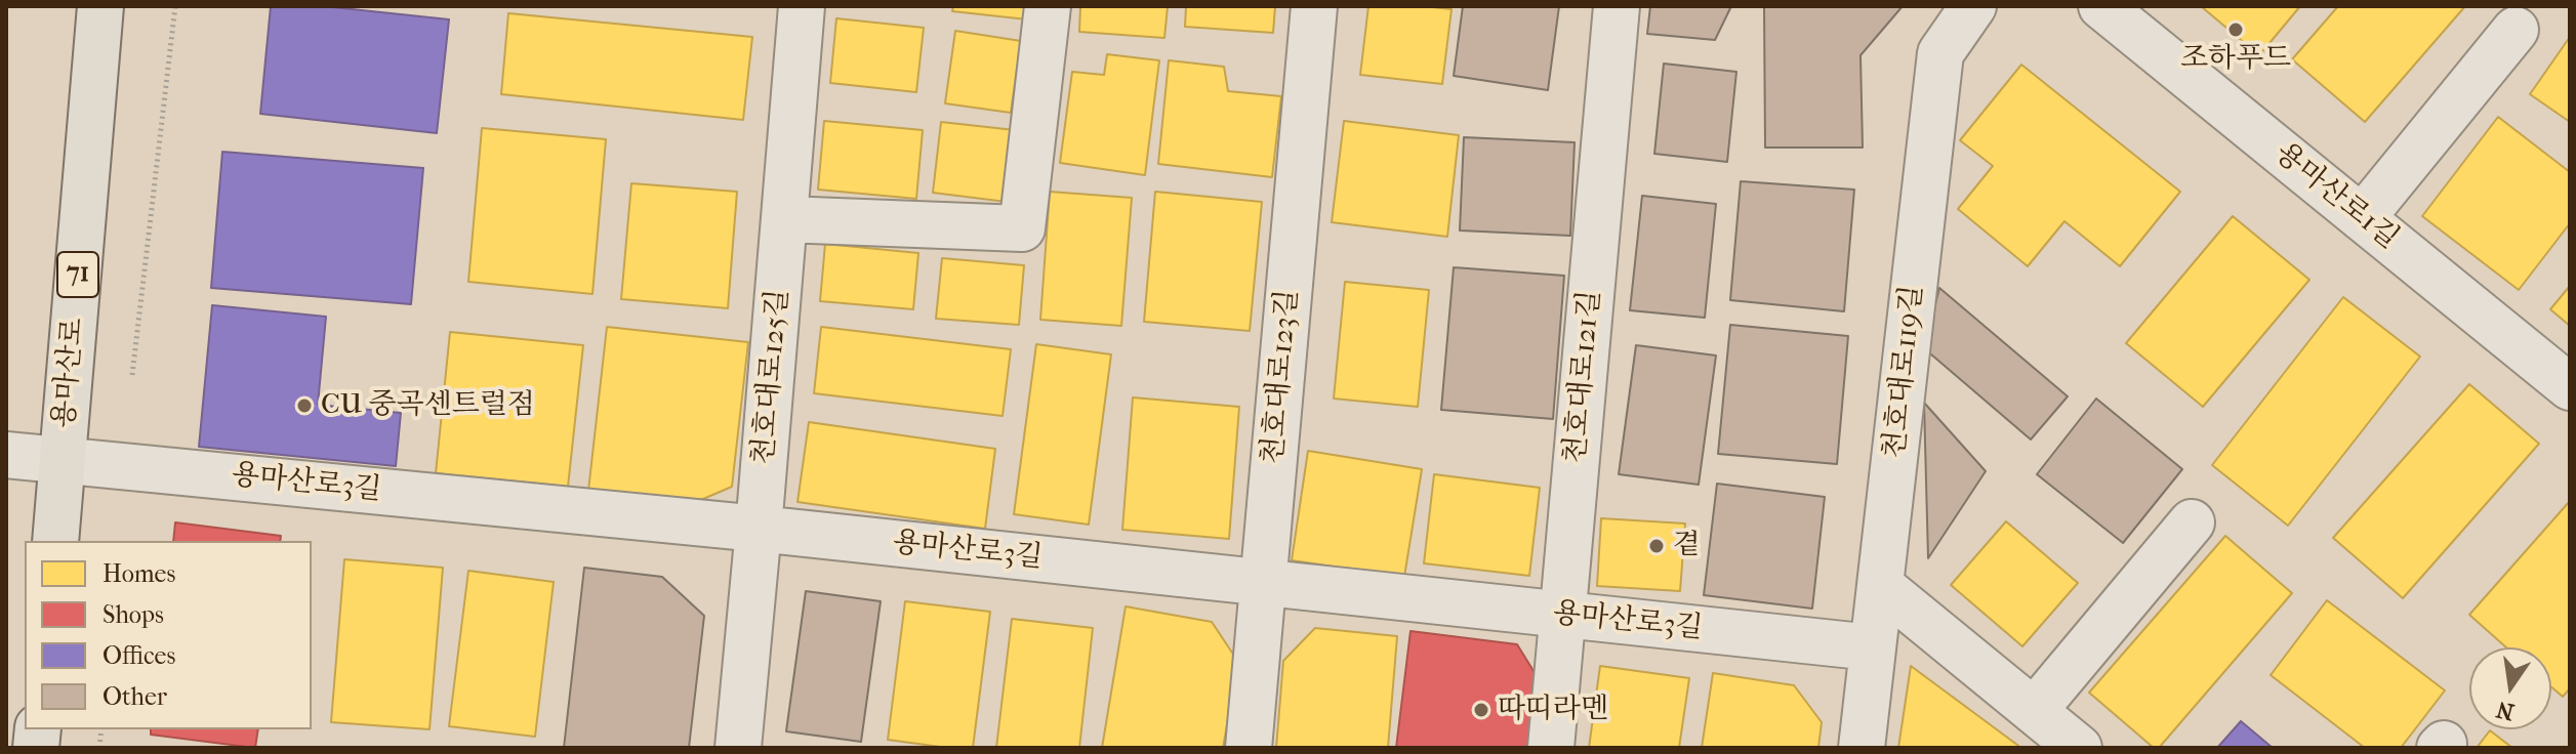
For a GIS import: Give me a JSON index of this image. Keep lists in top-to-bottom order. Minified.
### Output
{"streets":{"main road":["71","용마산로"],"street":["용마산로1길","천호대로119길","천호대로125길","천호대로123길","천호대로121길","용마산로3길"]},"crossings":[["천호대로119길","용마산로3길"],["용마산로","용마산로3길"],["천호대로125길","용마산로3길"],["천호대로123길","용마산로3길"],["천호대로121길","용마산로3길"]],"places":["조하푸드","CU 중곡센트럴점","곁","따띠라멘"],"legend":["Homes","Shops","Offices","Other"],"north":"bottom"}
